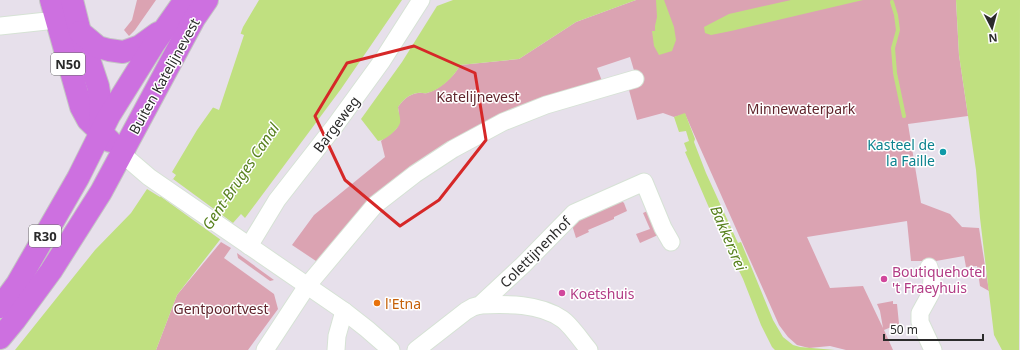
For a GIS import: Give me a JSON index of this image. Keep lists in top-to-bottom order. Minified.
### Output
{"streets":{"main road":["N50","Buiten Katelijnevest","R30"],"street":["Bargeweg","Colettijnenhof"]},"crossings":[["N50","Buiten Katelijnevest"],["N50","Bargeweg"],["N50","R30"],["Buiten Katelijnevest","R30"]],"water":["Gent-Bruges Canal","Bakkersrei"],"parks":["Katelijnevest","Minnewaterpark","Gentpoortvest"],"places":["Kasteel de la Faille","Boutiquehotel 't Fraeyhuis","Koetshuis","l'Etna"],"scale_bar":"50 m","north":"bottom"}
